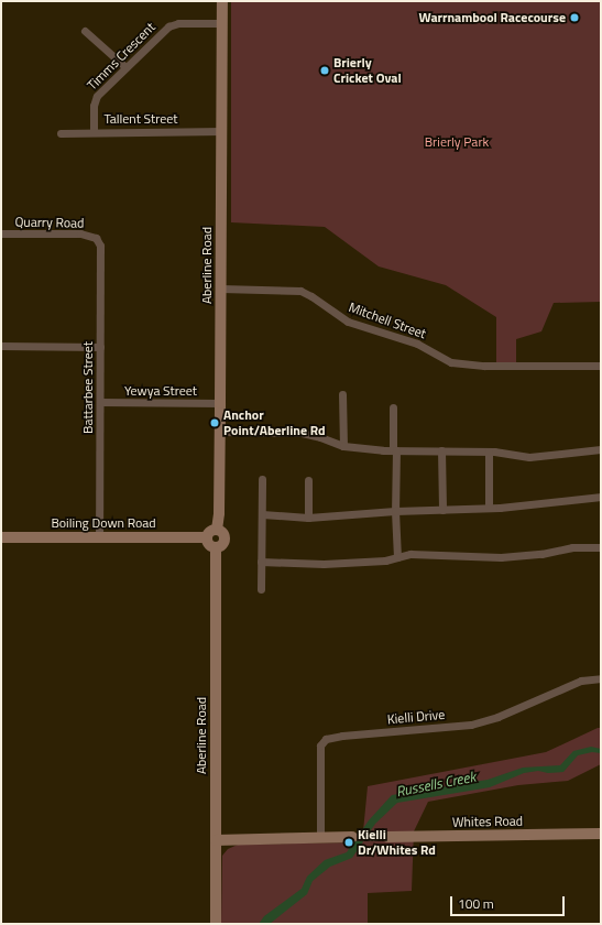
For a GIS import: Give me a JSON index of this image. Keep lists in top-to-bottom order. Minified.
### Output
{"streets":{"street":["Timms Crescent","Tallent Street","Quarry Road","Aberline Road","Mitchell Street","Battarbee Street","Yewya Street","Boiling Down Road","Kielli Drive","Whites Road"]},"crossings":[["Timms Crescent","Tallent Street"],["Timms Crescent","Aberline Road"],["Tallent Street","Aberline Road"],["Quarry Road","Battarbee Street"],["Aberline Road","Mitchell Street"],["Aberline Road","Yewya Street"],["Aberline Road","Boiling Down Road"],["Aberline Road","Whites Road"],["Battarbee Street","Yewya Street"],["Battarbee Street","Boiling Down Road"],["Kielli Drive","Whites Road"]],"water":["Russells Creek"],"parks":["Brierly Park"],"places":["Warrnambool Racecourse","Brierly Cricket Oval","Anchor Point/Aberline Rd","Kielli Dr/Whites Rd"],"scale_bar":"100 m"}
